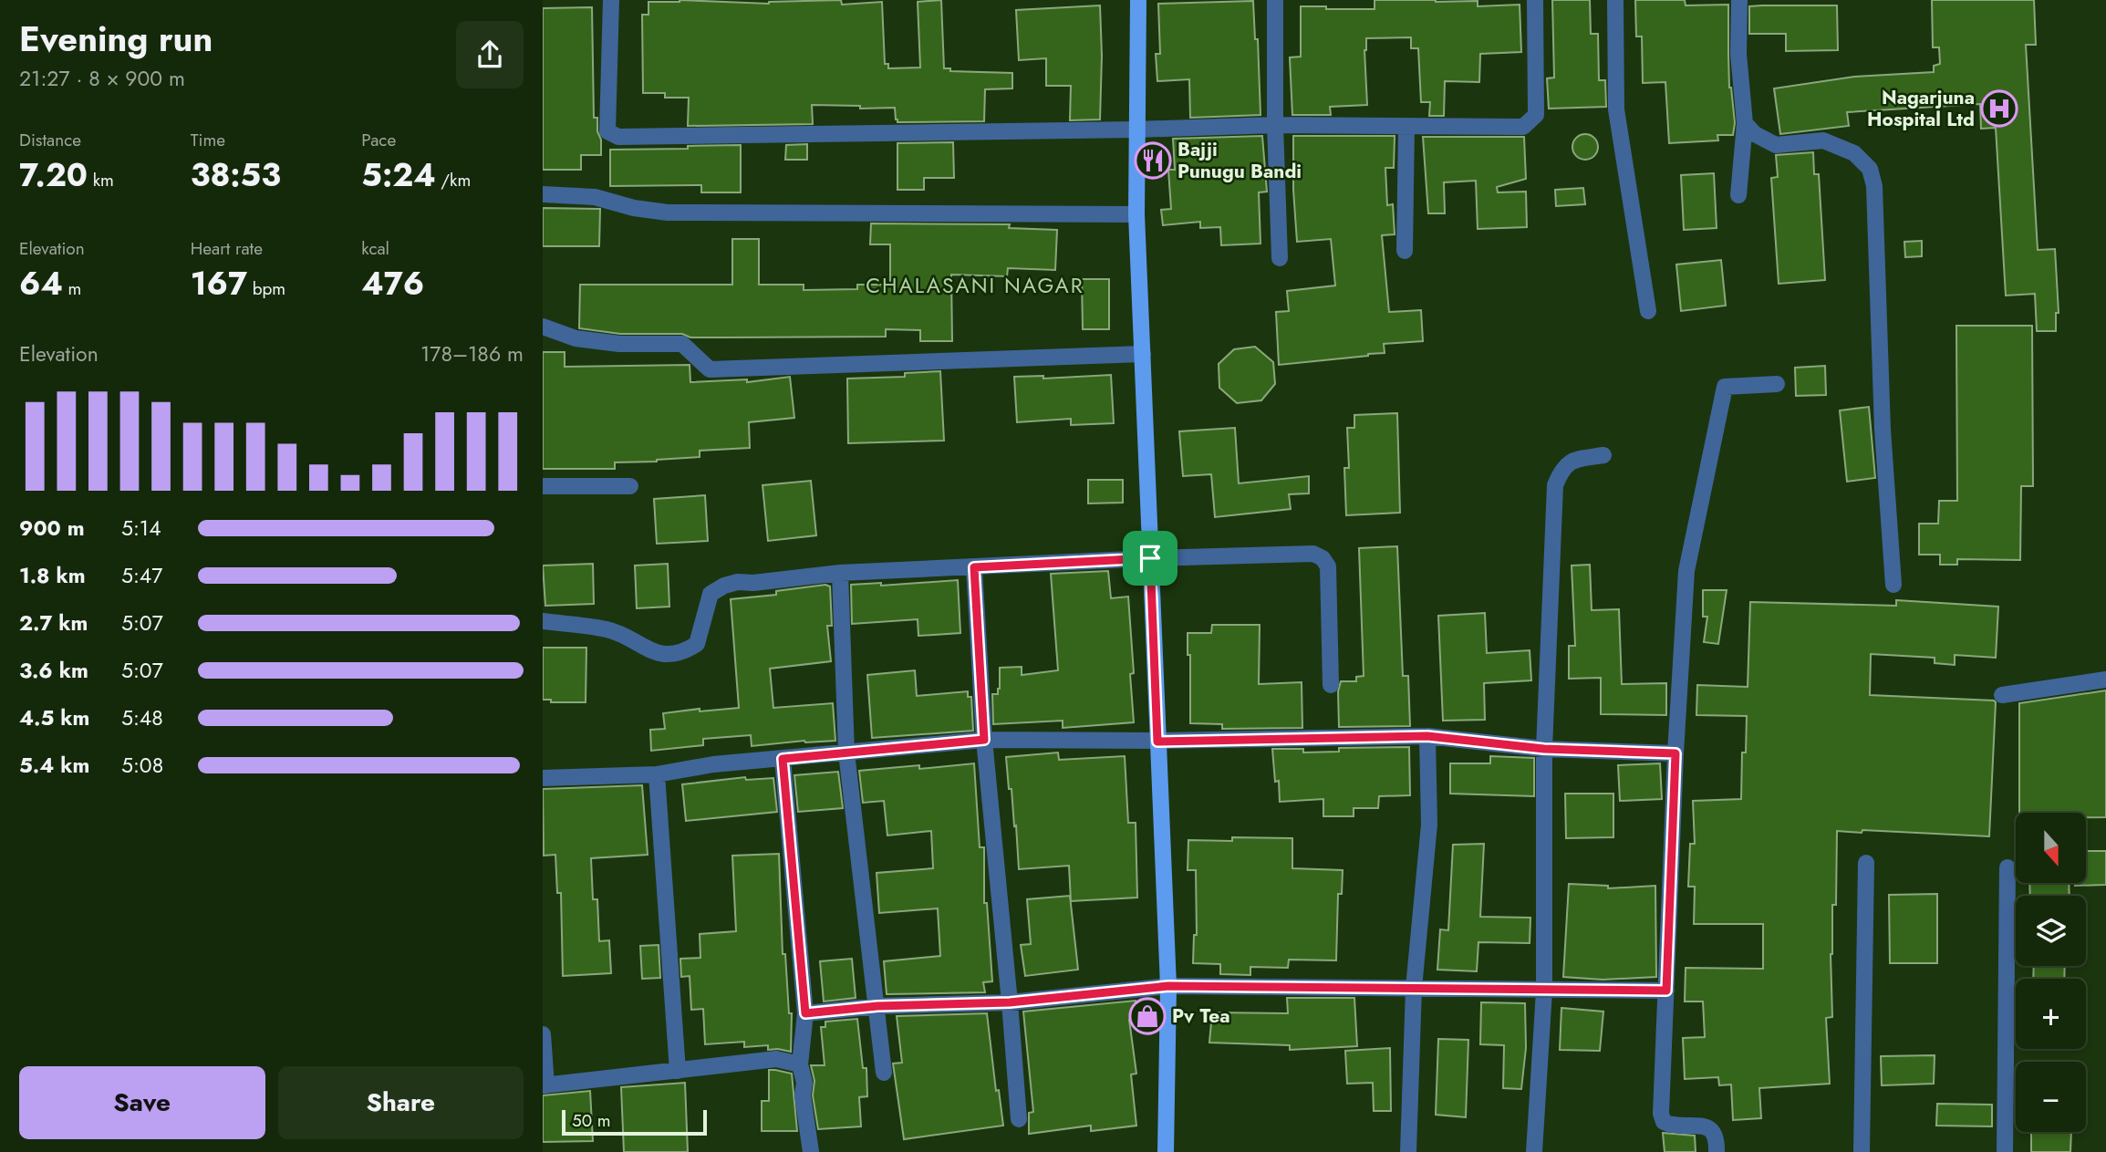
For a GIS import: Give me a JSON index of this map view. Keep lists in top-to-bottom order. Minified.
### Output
{"districts":["CHALASANI NAGAR"],"places":{"hospital":["Nagarjuna Hospital Ltd"],"restaurant":["Bajji Punugu Bandi"],"shop":["Pv Tea"]},"scale_bar":"50 m","north":"bottom","page":{"heading":["Evening run","21:27 · 8 × 900 m"],"stats":[["Distance","7.20 km"],["Time","38:53"],["Pace","5:24 /km"],["Elevation","64 m"],["Heart rate","167 bpm"],["kcal","476"]],"chart":["Elevation","178–186 m"],"list":[{"name":"900 m","note":"5:14"},{"name":"1.8 km","note":"5:47"},{"name":"2.7 km","note":"5:07"},{"name":"3.6 km","note":"5:07"},{"name":"4.5 km","note":"5:48"},{"name":"5.4 km","note":"5:08"}],"map_buttons":["+","−"],"buttons":["Save","Share"],"scale":"50 m"}}
